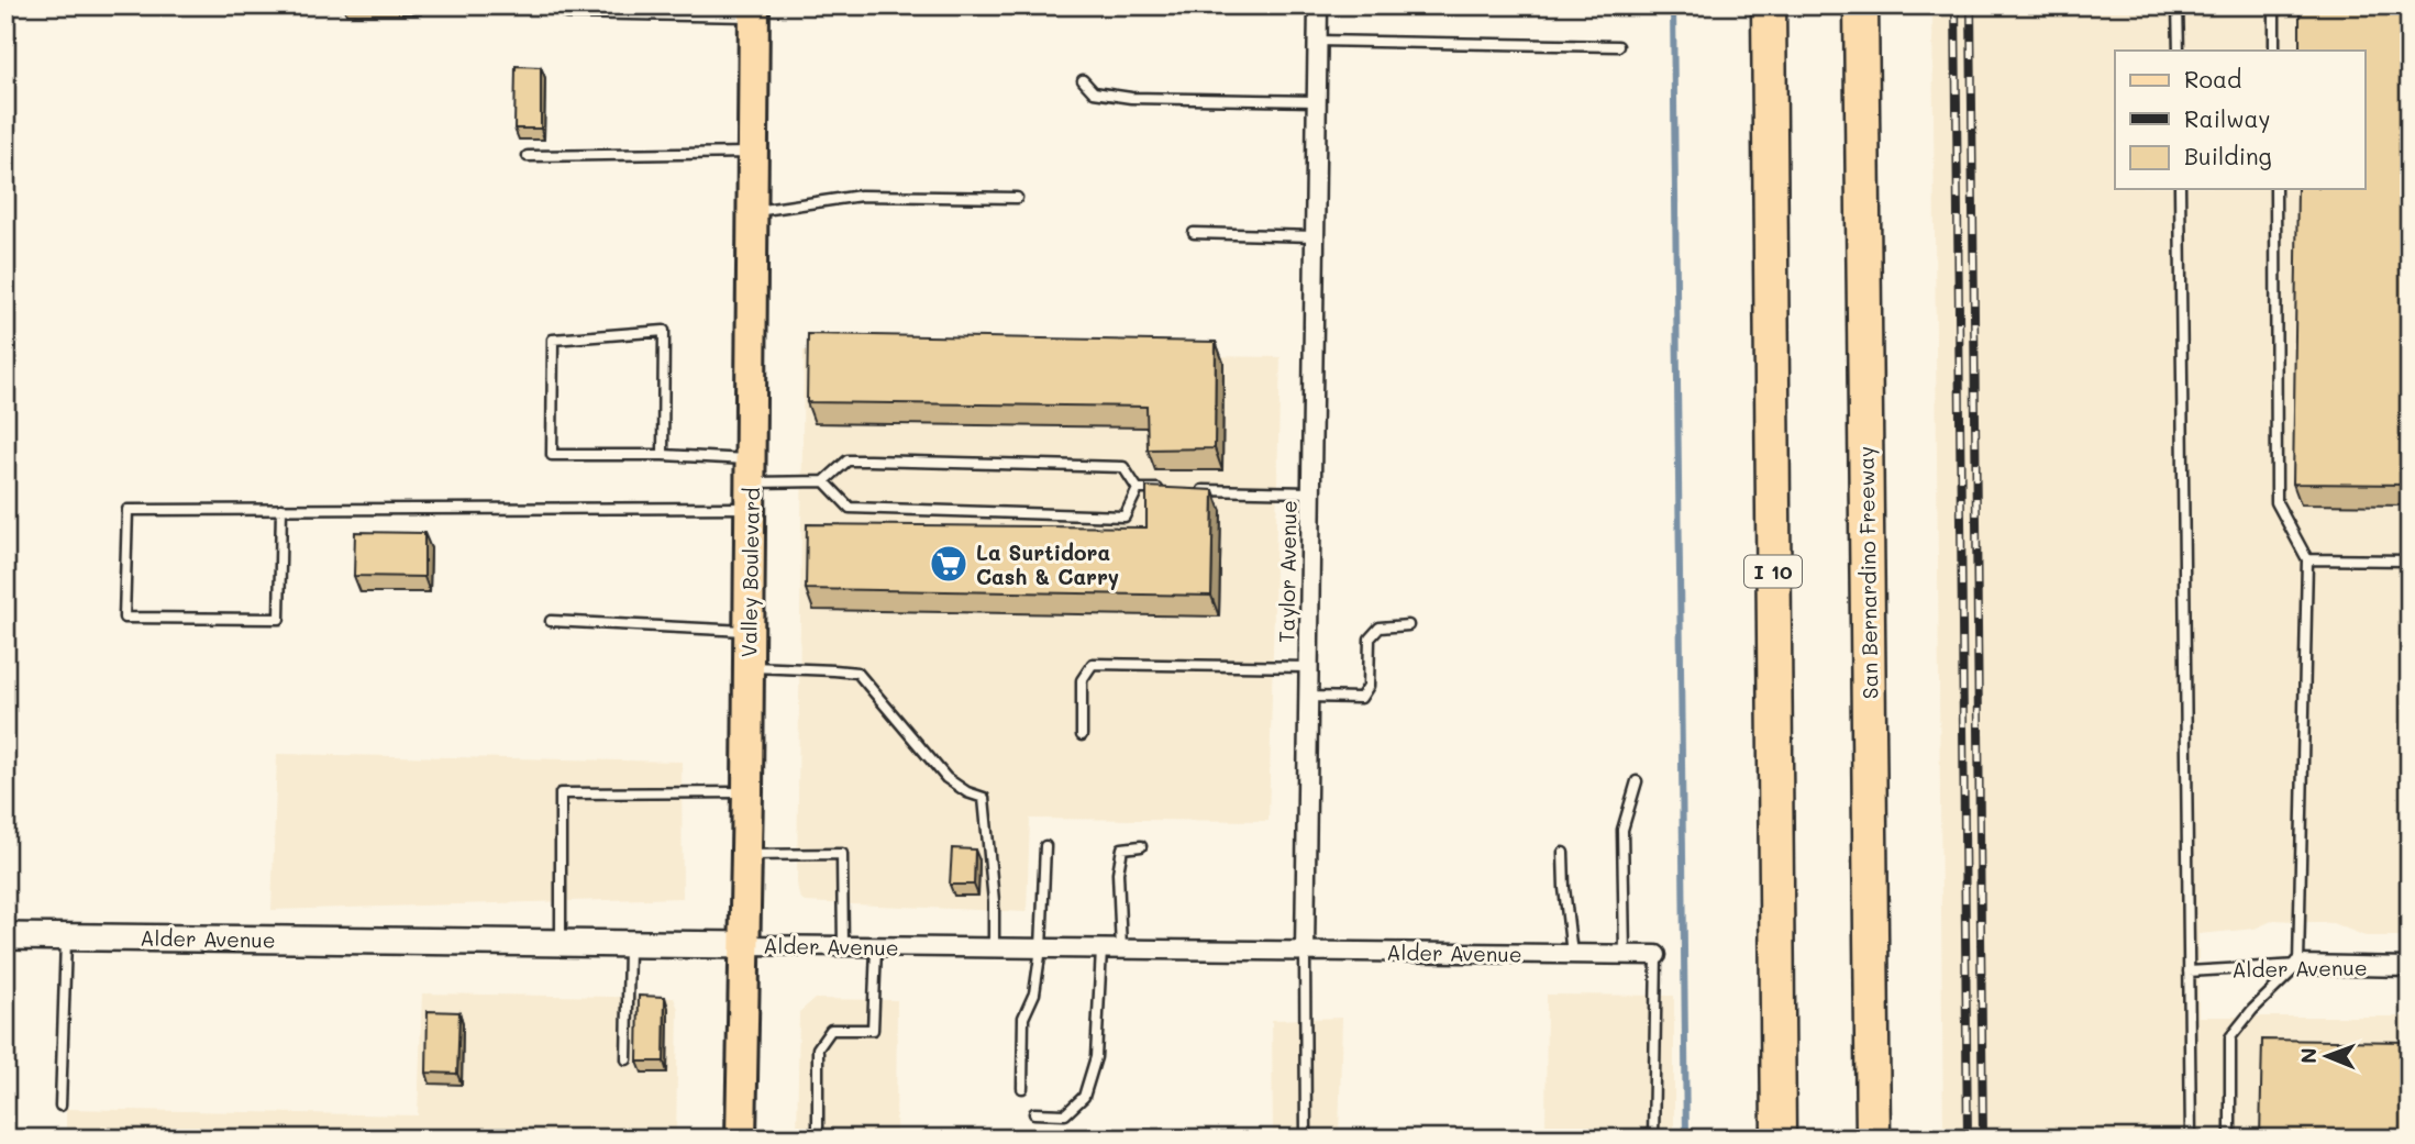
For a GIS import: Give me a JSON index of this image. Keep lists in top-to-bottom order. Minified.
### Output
{"streets":{"highway":["I 10","San Bernardino Freeway"],"main road":["Valley Boulevard","Alder Avenue"],"street":["Taylor Avenue"]},"crossings":[["Taylor Avenue","Alder Avenue"],["Valley Boulevard","Alder Avenue"]],"places":{"supermarket":["La Surtidora Cash & Carry"]},"legend":["Road","Railway","Building"],"north":"left"}
